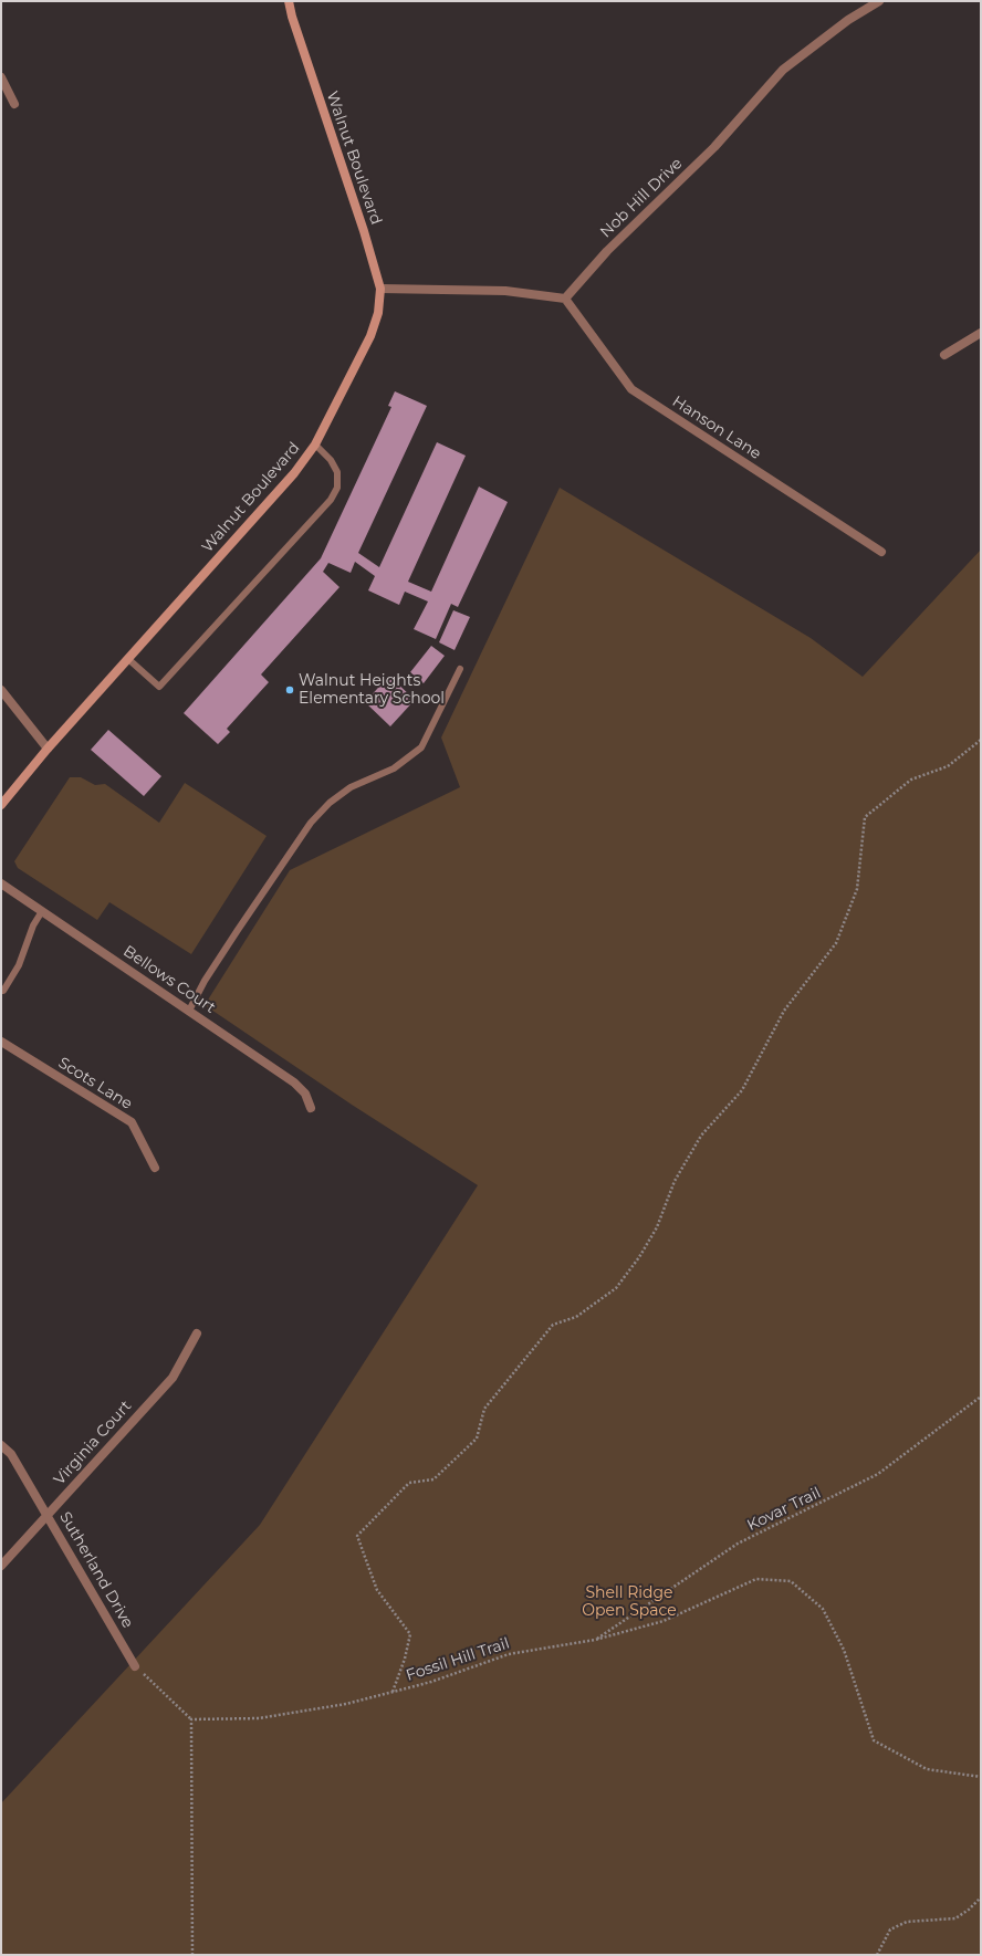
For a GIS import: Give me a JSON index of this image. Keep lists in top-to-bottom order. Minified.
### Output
{"streets":{"street":["Walnut Boulevard","Nob Hill Drive","Hanson Lane","Bellows Court","Scots Lane","Virginia Court","Sutherland Drive"],"path":["Kovar Trail","Fossil Hill Trail"]},"crossings":[["Nob Hill Drive","Hanson Lane"],["Virginia Court","Sutherland Drive"],["Kovar Trail","Fossil Hill Trail"]],"parks":["Shell Ridge Open Space"],"places":["Walnut Heights Elementary School"]}
